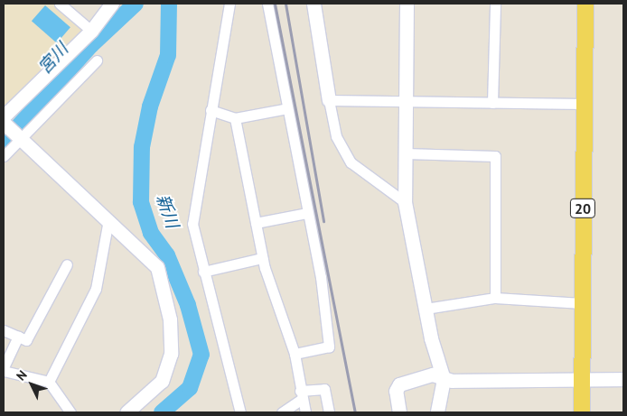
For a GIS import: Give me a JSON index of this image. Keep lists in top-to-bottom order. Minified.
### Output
{"streets":{"main road":["20"]},"water":["宮川","新川"],"north":"top left"}
